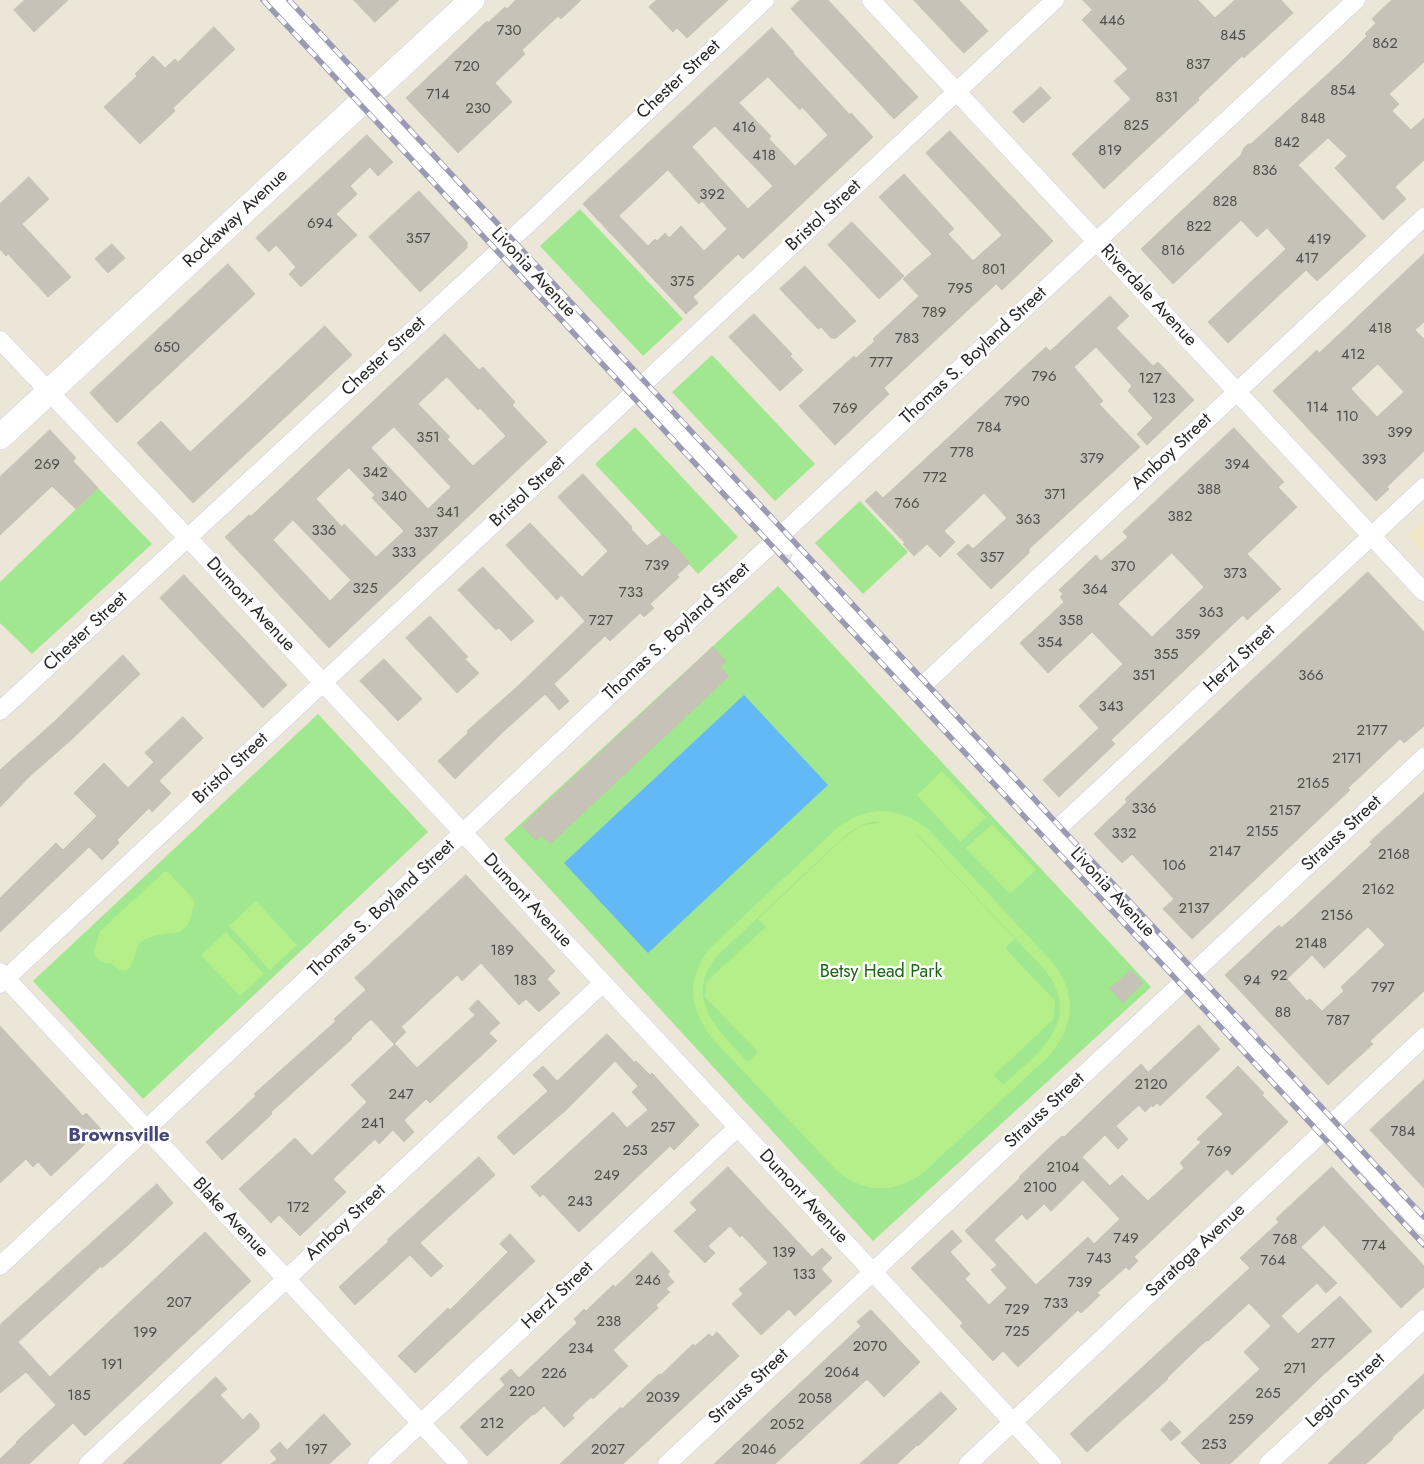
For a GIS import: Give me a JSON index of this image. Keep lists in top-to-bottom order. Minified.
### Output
{"streets":{"street":["Chester Street","Bristol Street","Rockaway Avenue","Livonia Avenue","Riverdale Avenue","Thomas S. Boyland Street","Amboy Street","Dumont Avenue","Herzl Street","Strauss Street","Blake Avenue","Saratoga Avenue","Legion Street"]},"crossings":[["Chester Street","Livonia Avenue"],["Chester Street","Dumont Avenue"],["Bristol Street","Livonia Avenue"],["Bristol Street","Riverdale Avenue"],["Bristol Street","Dumont Avenue"],["Bristol Street","Blake Avenue"],["Rockaway Avenue","Livonia Avenue"],["Rockaway Avenue","Dumont Avenue"],["Livonia Avenue","Thomas S. Boyland Street"],["Livonia Avenue","Amboy Street"],["Livonia Avenue","Herzl Street"],["Livonia Avenue","Strauss Street"],["Livonia Avenue","Saratoga Avenue"],["Riverdale Avenue","Thomas S. Boyland Street"],["Riverdale Avenue","Amboy Street"],["Riverdale Avenue","Herzl Street"],["Thomas S. Boyland Street","Dumont Avenue"],["Thomas S. Boyland Street","Blake Avenue"],["Amboy Street","Dumont Avenue"],["Amboy Street","Blake Avenue"],["Dumont Avenue","Herzl Street"],["Dumont Avenue","Strauss Street"],["Dumont Avenue","Saratoga Avenue"],["Herzl Street","Blake Avenue"]],"districts":["Brownsville"],"parks":["Betsy Head Park"],"house_numbers":["446","730","845","862","837","720","854","714","831","230","848","825","416","842","819","418","836","392","828","694","822","357","419","816","417","801","375","795","789","418","783","650","412","777","796","127","123","790","114","769","110","784","399","351","778","379","393","269","394","342","772","388","371","340","766","341","382","363","336","337","333","357","739","370","373","325","364","733","363","727","358","359","354","355","351","366","343","2177","2171","2165","336","2157","2155","332","2147","2168","106","2162","2137","2156","2148","189","92","183","94","797","88","787","2120","247","241","257","784","253","769","2104","249","2100","243","172","749","768","774","139","743","764","133","246","739","207","733","729","238","725","199","277","2070","234","191","271","2064","226","220","265","185","2039","2058","259","212","2052","253","197","2027","2046"]}
